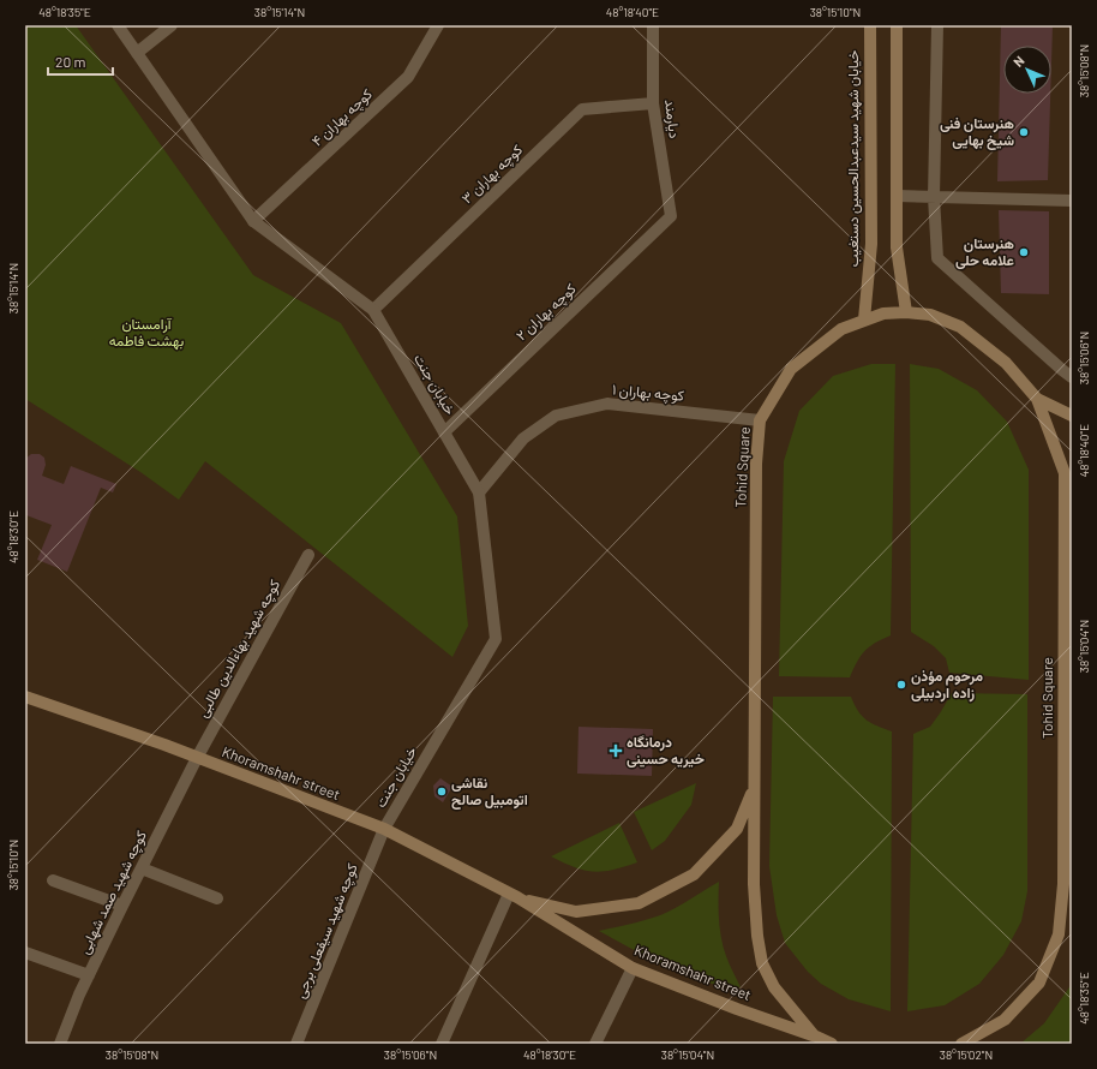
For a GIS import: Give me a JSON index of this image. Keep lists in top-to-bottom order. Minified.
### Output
{"streets":{"main road":["خیابان شهید سیدعبدالحسین دستغیب","Tohid Square","Khoramshahr street"],"street":["کوچه بهاران ۴","دیارمند","کوچه بهاران ۳","کوچه بهاران ۲","خیابان جنت","کوچه بهاران ۱","کوچه شهید بهاءالدین طالبی","کوچه شهید صمد شهابی","کوچه شهید سیفعلی برجی"]},"crossings":[["کوچه بهاران ۴","خیابان جنت"],["دیارمند","کوچه بهاران ۳"],["دیارمند","کوچه بهاران ۲"],["خیابان شهید سیدعبدالحسین دستغیب","Tohid Square"],["کوچه بهاران ۳","خیابان جنت"],["کوچه بهاران ۲","خیابان جنت"],["خیابان جنت","کوچه بهاران ۱"],["خیابان جنت","Khoramshahr street"],["خیابان جنت","کوچه شهید سیفعلی برجی"],["کوچه بهاران ۱","Tohid Square"],["Tohid Square","Khoramshahr street"],["کوچه شهید بهاءالدین طالبی","Khoramshahr street"],["کوچه شهید بهاءالدین طالبی","کوچه شهید صمد شهابی"],["Khoramshahr street","کوچه شهید صمد شهابی"],["Khoramshahr street","کوچه شهید سیفعلی برجی"]],"parks":["آرامستان بهشت فاطمه"],"places":{"other":["هنرستان فنی شیخ بهایی","هنرستان علامه حلی","مرحوم مؤذن زاده اردبیلی","نقاشی اتومبیل صالح"],"health":["درمانگاه خیریه حسینی"]},"scale_bar":"20 m","north":"top left","coordinates":["48°18'35\"E","38°15'14\"N","48°18'40\"E","38°15'10\"N","38°15'08\"N","38°15'06\"N","48°18'30\"E","38°15'04\"N","38°15'02\"N"]}
